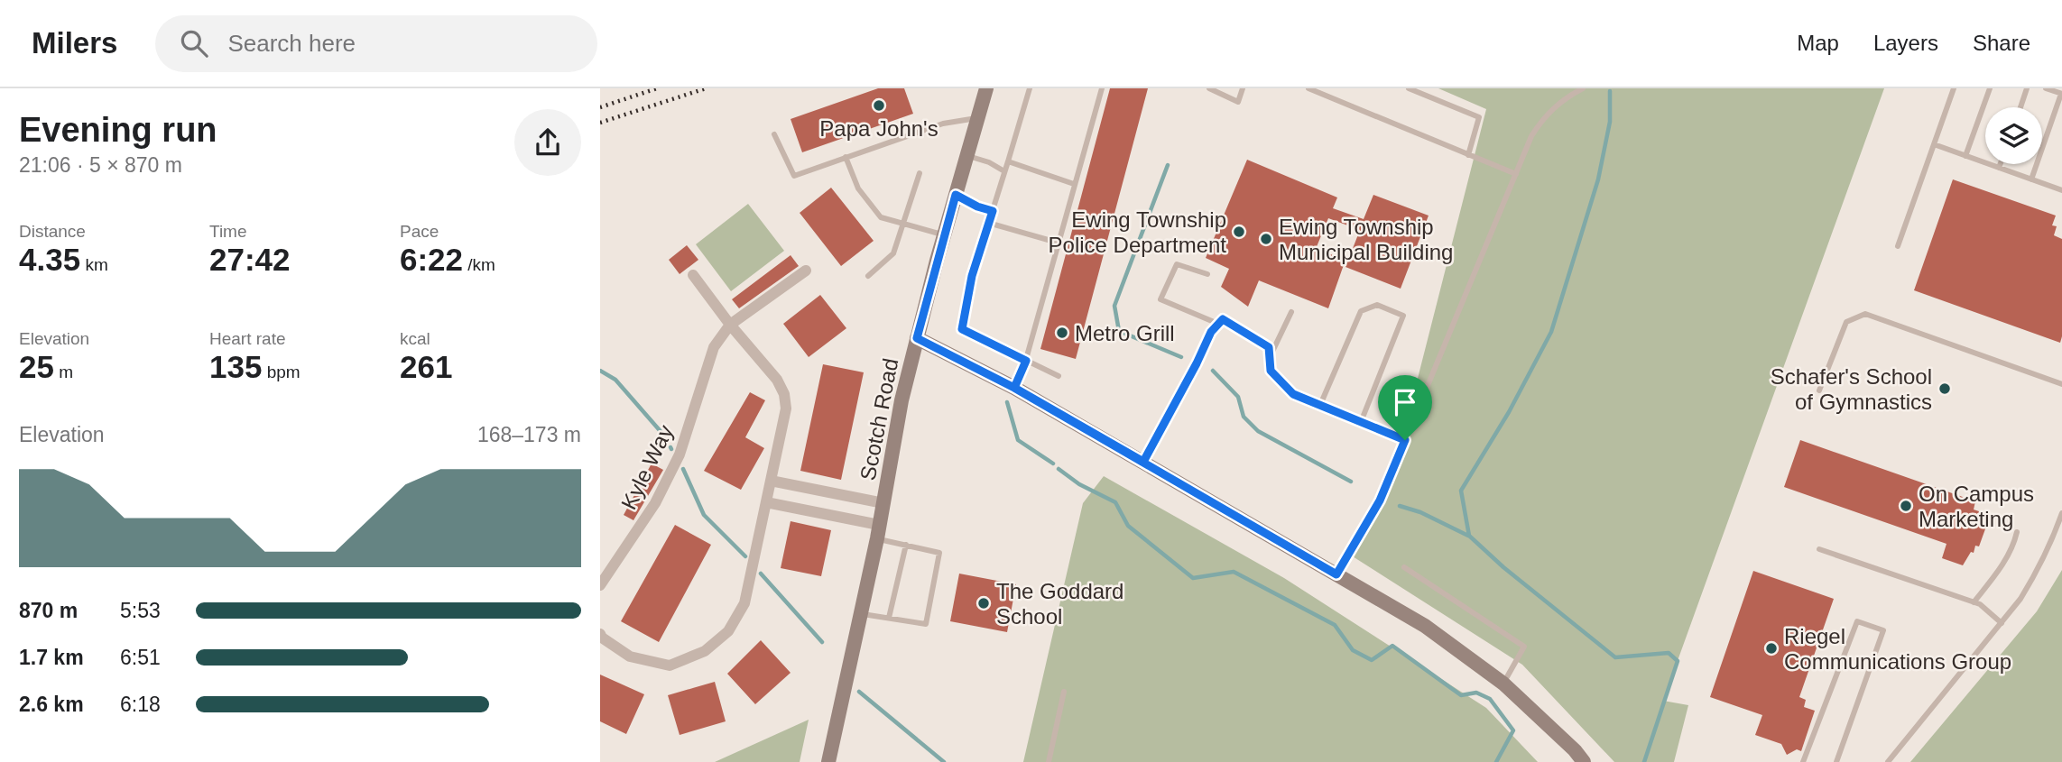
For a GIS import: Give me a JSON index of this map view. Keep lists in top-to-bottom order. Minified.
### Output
{"streets":{"main road":["Scotch Road"],"street":["Kyle Way"]},"places":["Papa John's","Ewing Township Police Department","Ewing Township Municipal Building","Metro Grill","Schafer's School of Gymnastics","On Campus Marketing","The Goddard School","Riegel Communications Group"],"page":{"header":"Milers","search":"Search here","nav":["Map","Layers","Share"],"heading":["Evening run","21:06 · 5 × 870 m"],"stats":[["Distance","4.35 km"],["Time","27:42"],["Pace","6:22 /km"],["Elevation","25 m"],["Heart rate","135 bpm"],["kcal","261"]],"chart":["Elevation","168–173 m"],"list":[{"name":"870 m","note":"5:53"},{"name":"1.7 km","note":"6:51"},{"name":"2.6 km","note":"6:18"}]}}
